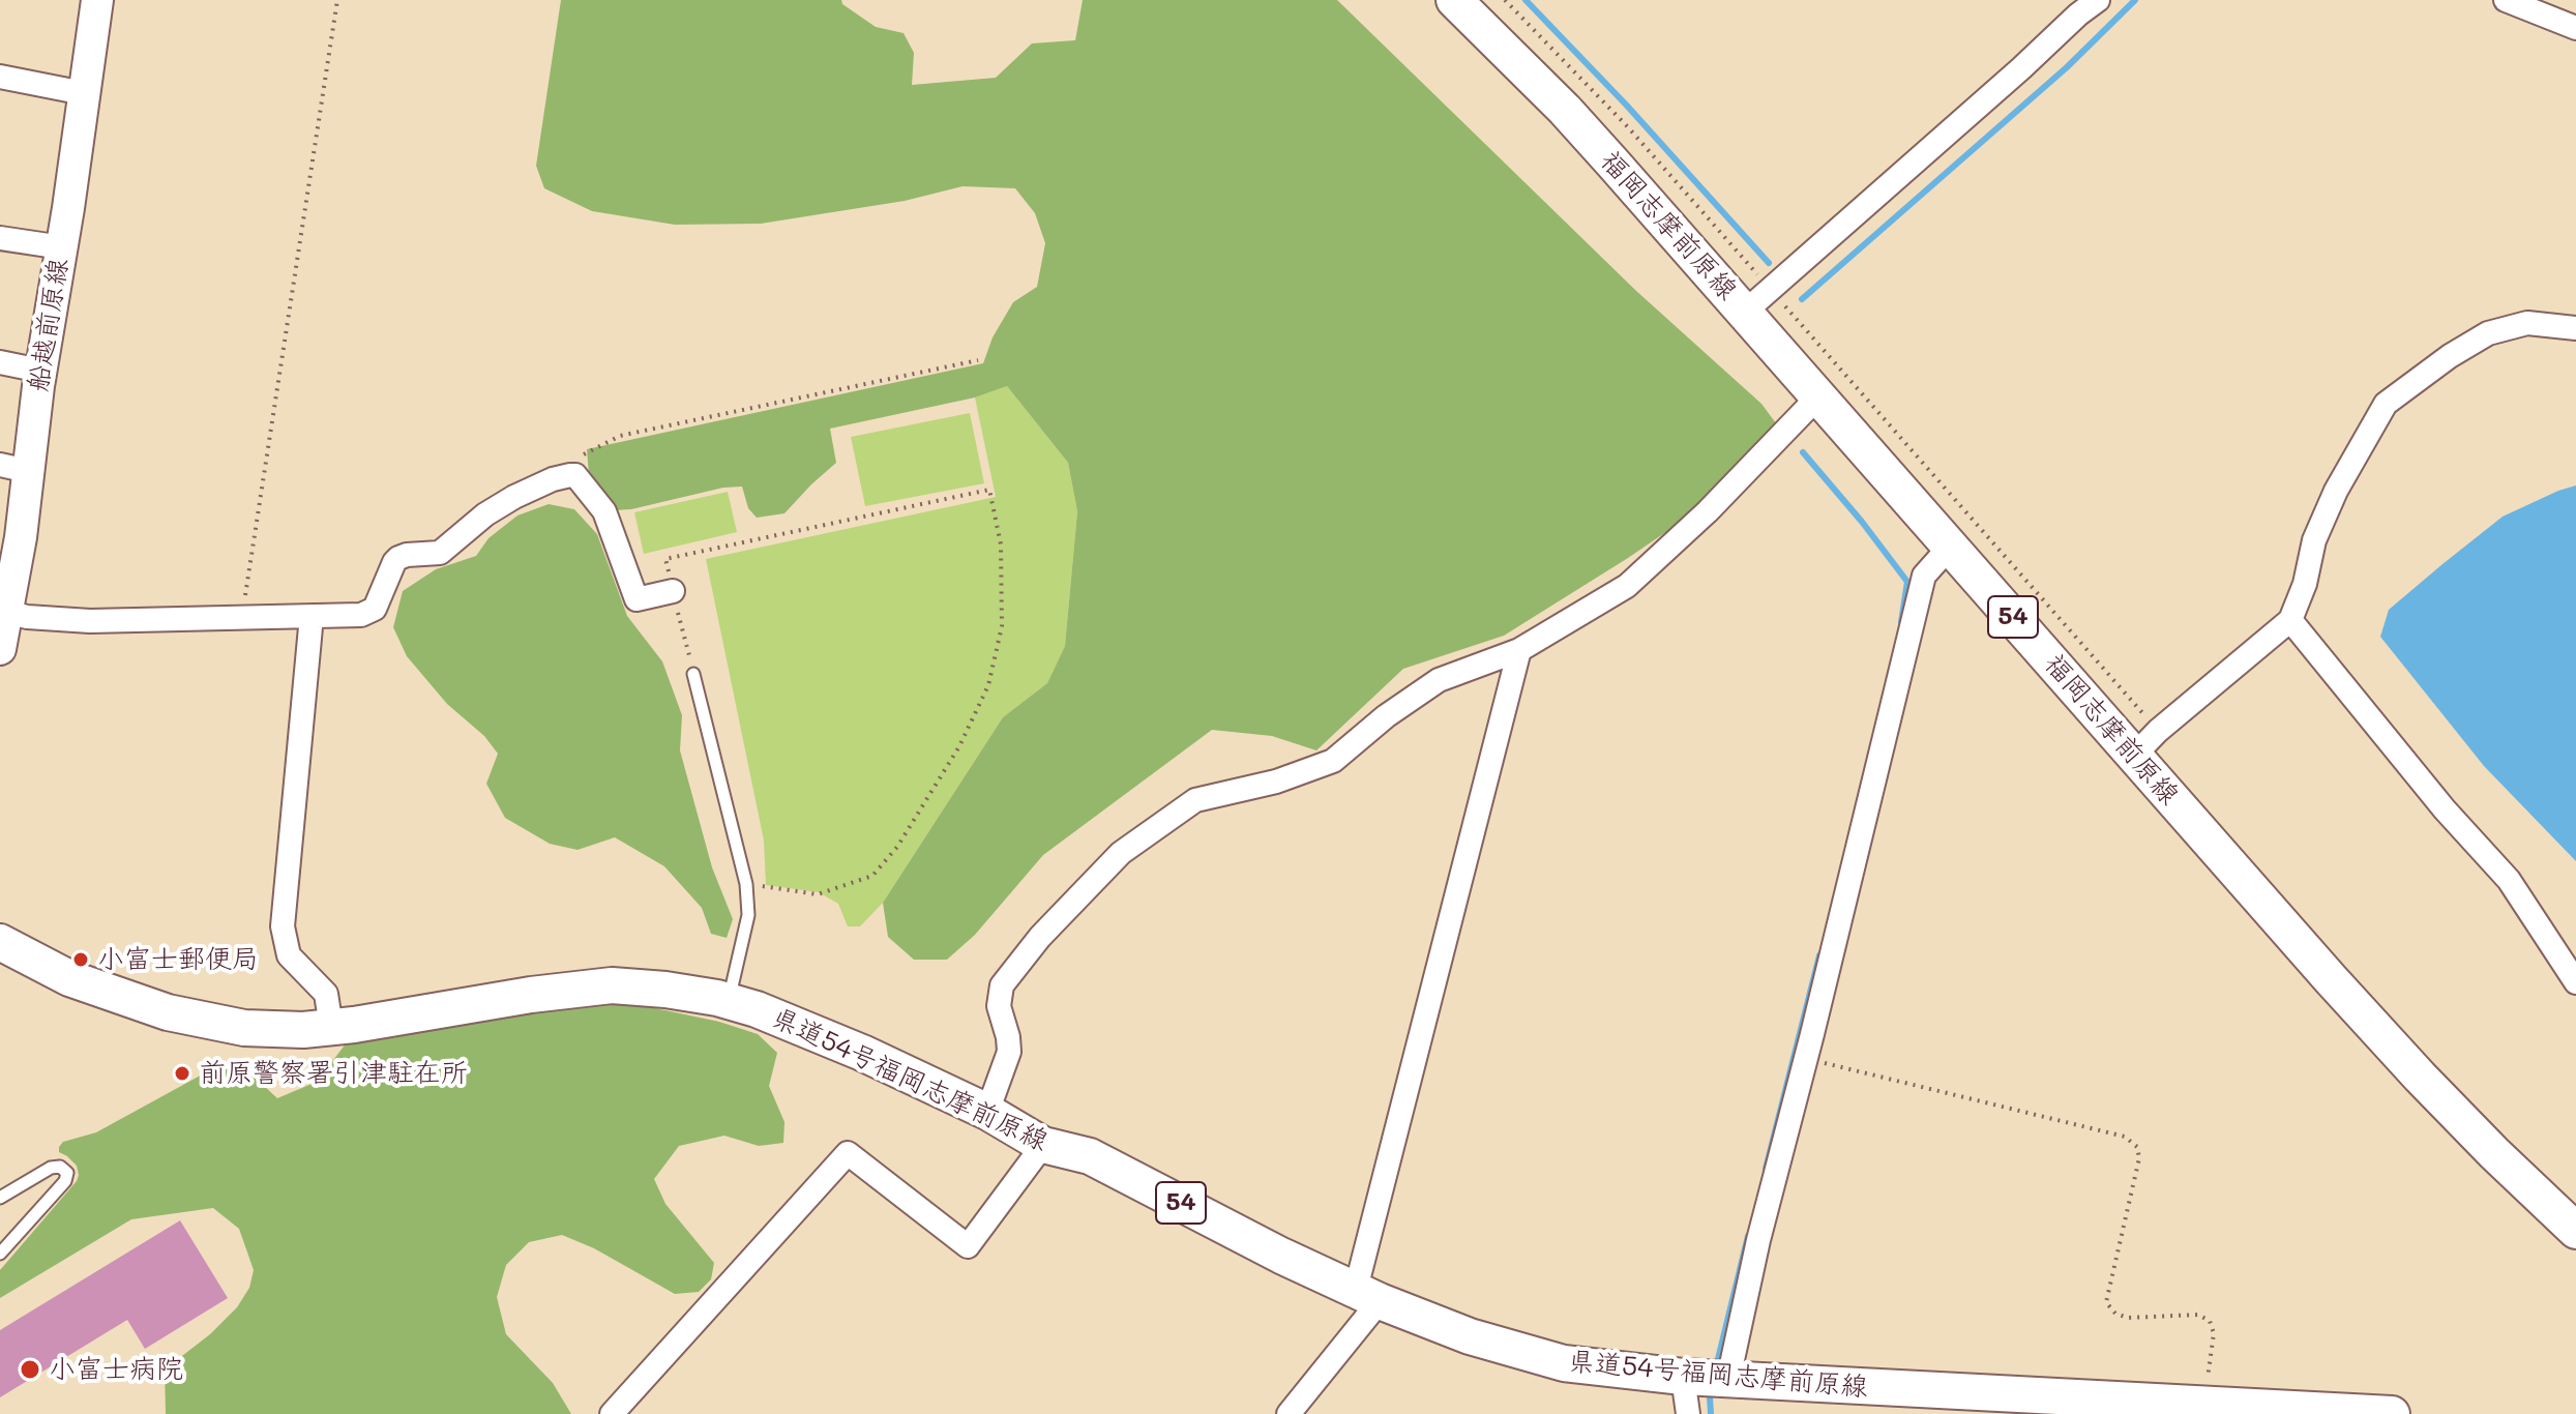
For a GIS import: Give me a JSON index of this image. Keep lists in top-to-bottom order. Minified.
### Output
{"streets":{"main road":["福岡志摩前原線","船越前原線","54","県道54号福岡志摩前原線"]},"places":["小富士郵便局","前原警察署引津駐在所","小富士病院"]}
